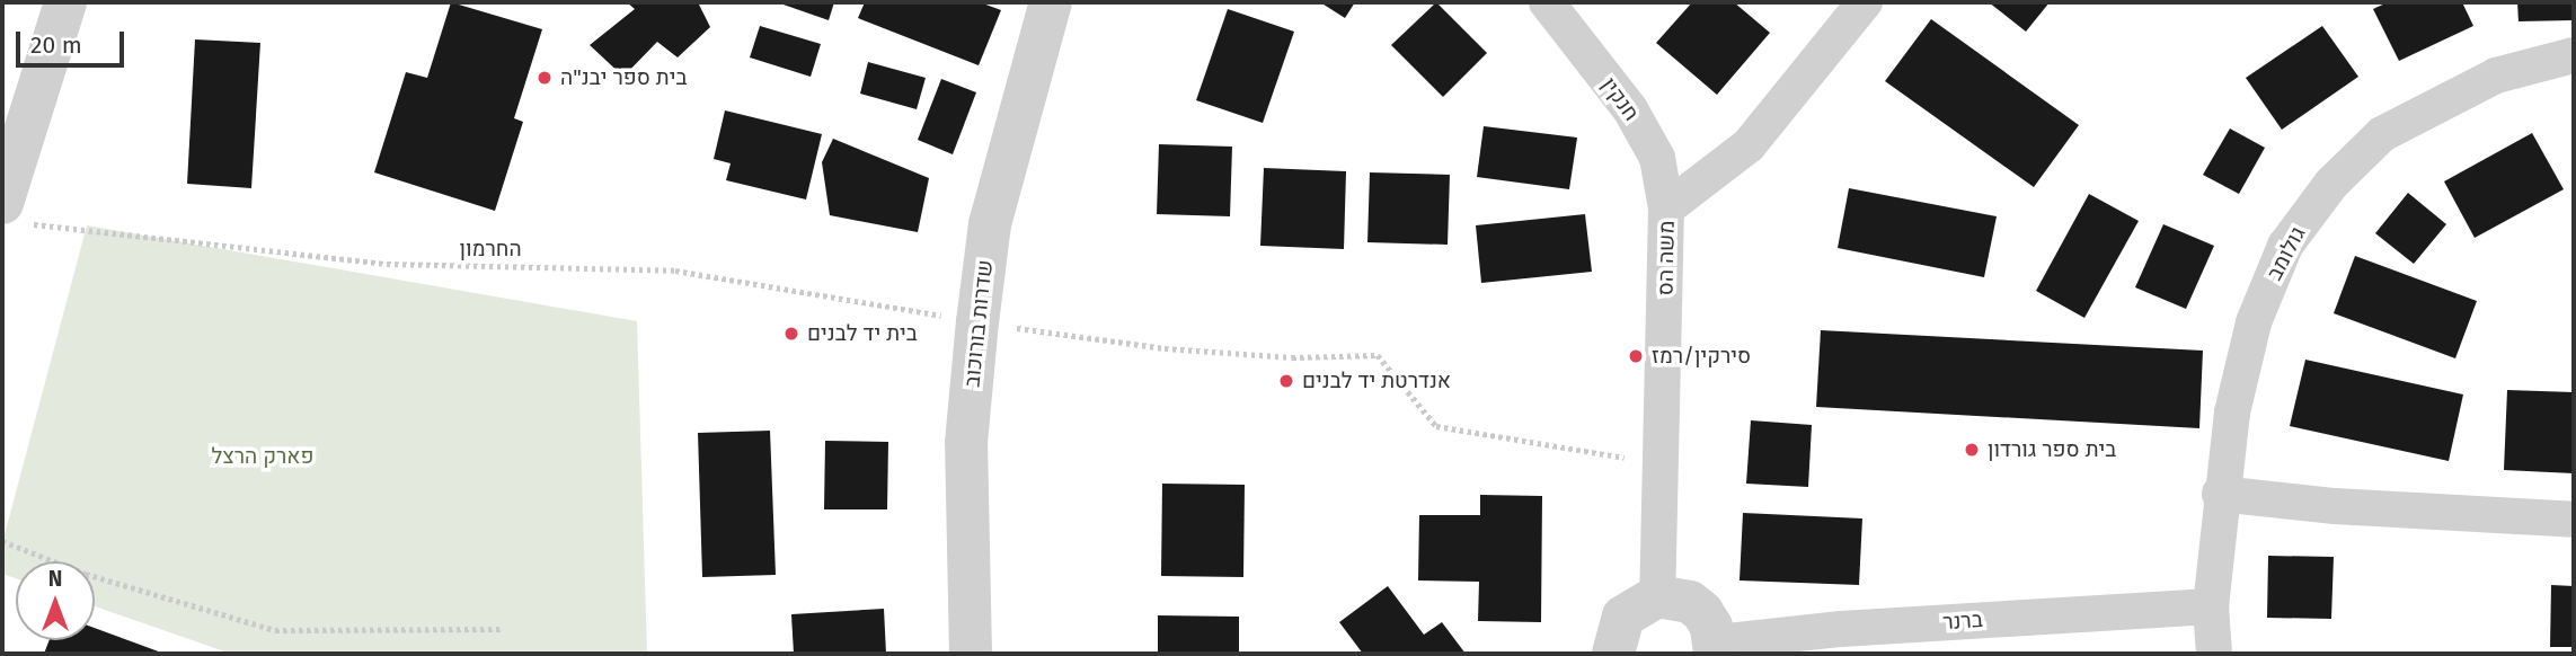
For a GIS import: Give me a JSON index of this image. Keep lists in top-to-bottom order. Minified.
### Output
{"streets":{"street":["חנקין","גולומב","משה הס","שדרות בורוכוב","ברנר"],"path":["החרמון"]},"crossings":[["חנקין","משה הס"],["החרמון","משה הס"],["החרמון","שדרות בורוכוב"],["גולומב","ברנר"]],"parks":["פארק הרצל"],"places":["בית ספר יבנ\"ה","בית יד לבנים","סירקין/רמז","אנדרטת יד לבנים","בית ספר גורדון"],"scale_bar":"20 m","north":"top"}
